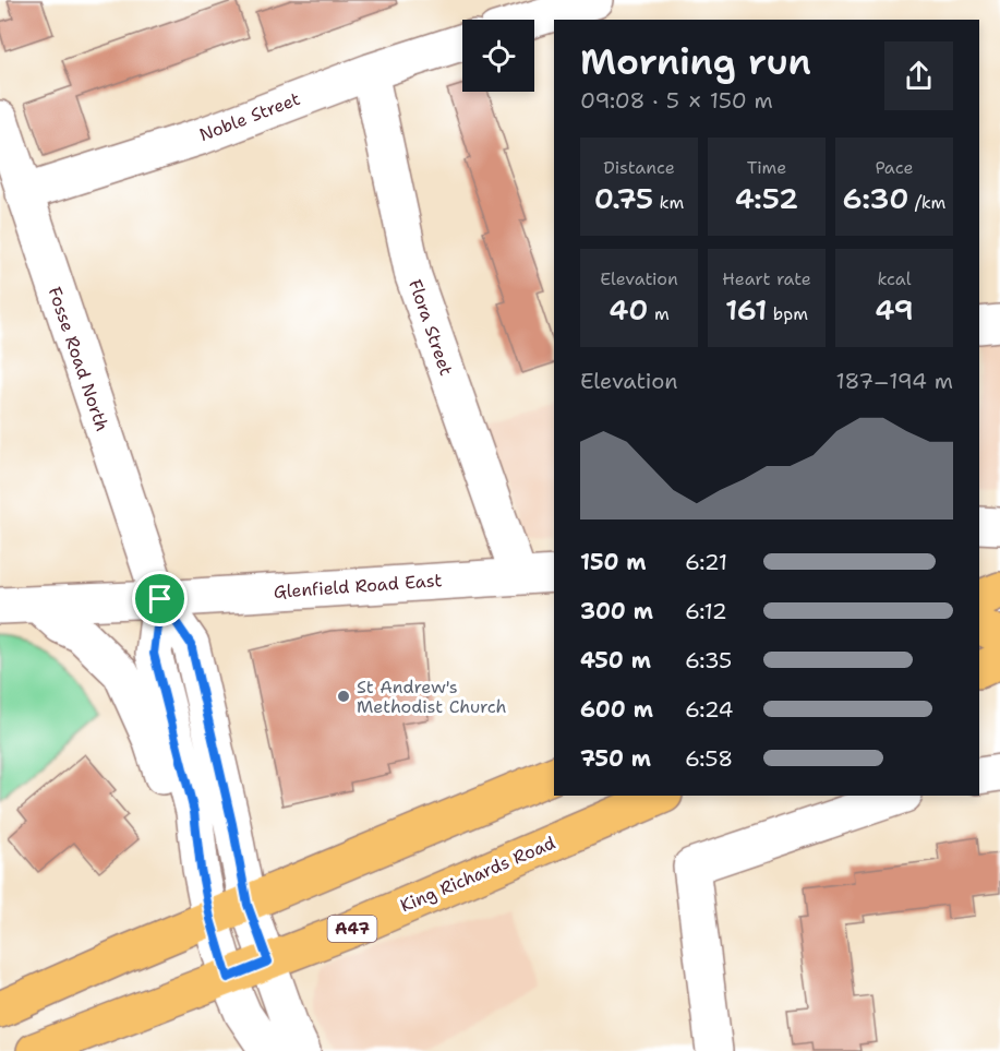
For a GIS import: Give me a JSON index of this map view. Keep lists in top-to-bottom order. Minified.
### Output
{"streets":{"main road":["King Richards Road","A47"],"street":["Noble Street","Flora Street","Fosse Road North","Glenfield Road East"]},"crossings":[["Noble Street","Flora Street"],["Noble Street","Fosse Road North"],["Flora Street","Glenfield Road East"],["Fosse Road North","Glenfield Road East"]],"places":["St Andrew's Methodist Church"],"page":{"heading":["Morning run","09:08 · 5 × 150 m"],"stats":[["Distance","0.75 km"],["Time","4:52"],["Pace","6:30 /km"],["Elevation","40 m"],["Heart rate","161 bpm"],["kcal","49"]],"chart":["Elevation","187–194 m"],"list":[{"name":"150 m","note":"6:21"},{"name":"300 m","note":"6:12"},{"name":"450 m","note":"6:35"},{"name":"600 m","note":"6:24"},{"name":"750 m","note":"6:58"}]}}
